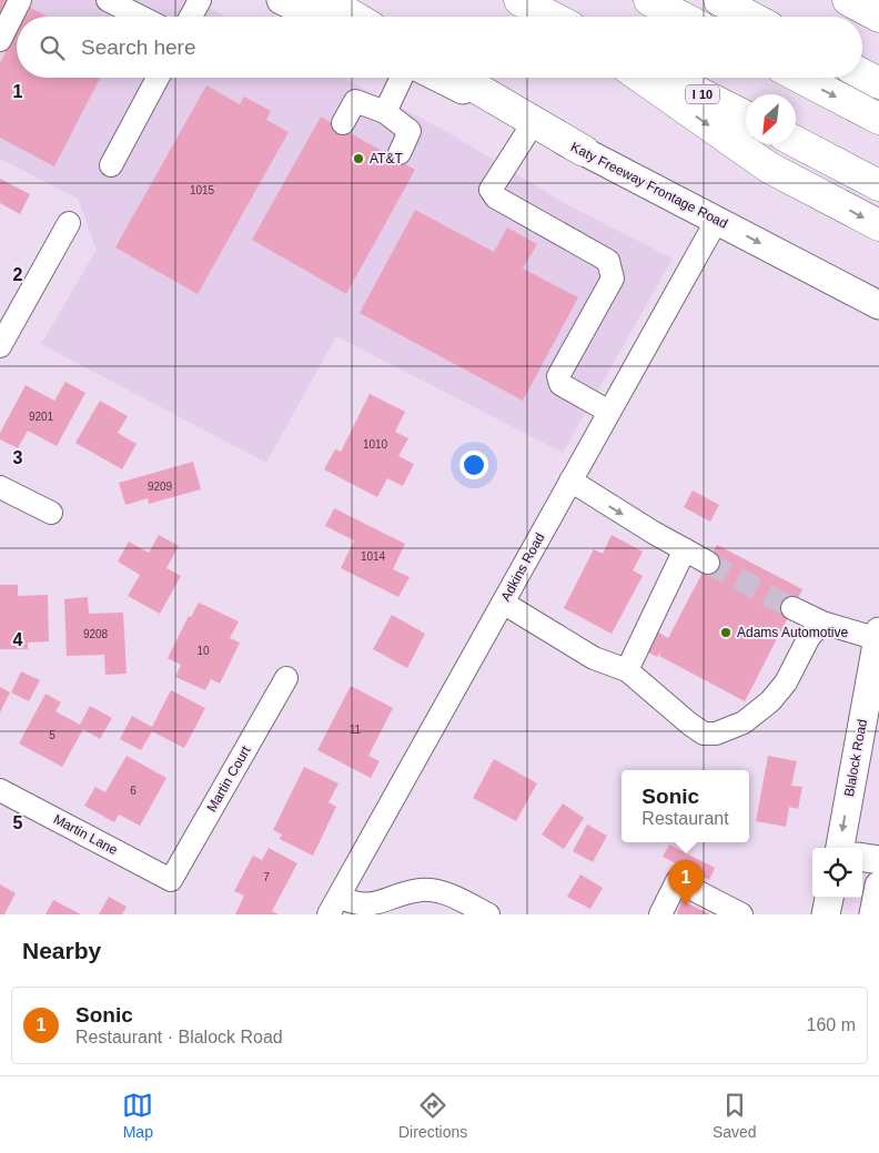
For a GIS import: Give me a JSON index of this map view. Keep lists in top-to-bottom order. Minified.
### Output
{"streets":{"highway":["I 10"],"main road":["Katy Freeway Frontage Road","Blalock Road"],"street":["Adkins Road","Martin Court","Martin Lane"]},"crossings":[["Katy Freeway Frontage Road","Adkins Road"],["Martin Court","Martin Lane"]],"one_way":["Katy Freeway Frontage Road","Blalock Road"],"places":["AT&T","Adams Automotive"],"house_numbers":["1015","9201","1010","9209","1014","9208","10","11","5","6","7"],"north":"bottom left","page":{"search":"Search here","popup":["Sonic","Restaurant"],"pins":"1","heading":"Nearby","list":[{"mark":"1","name":"Sonic","note":"Restaurant · Blalock Road","value":"160 m"}],"nav":["Map","Directions","Saved"]},"grid":{"rows":["1","2","3","4","5"]}}
